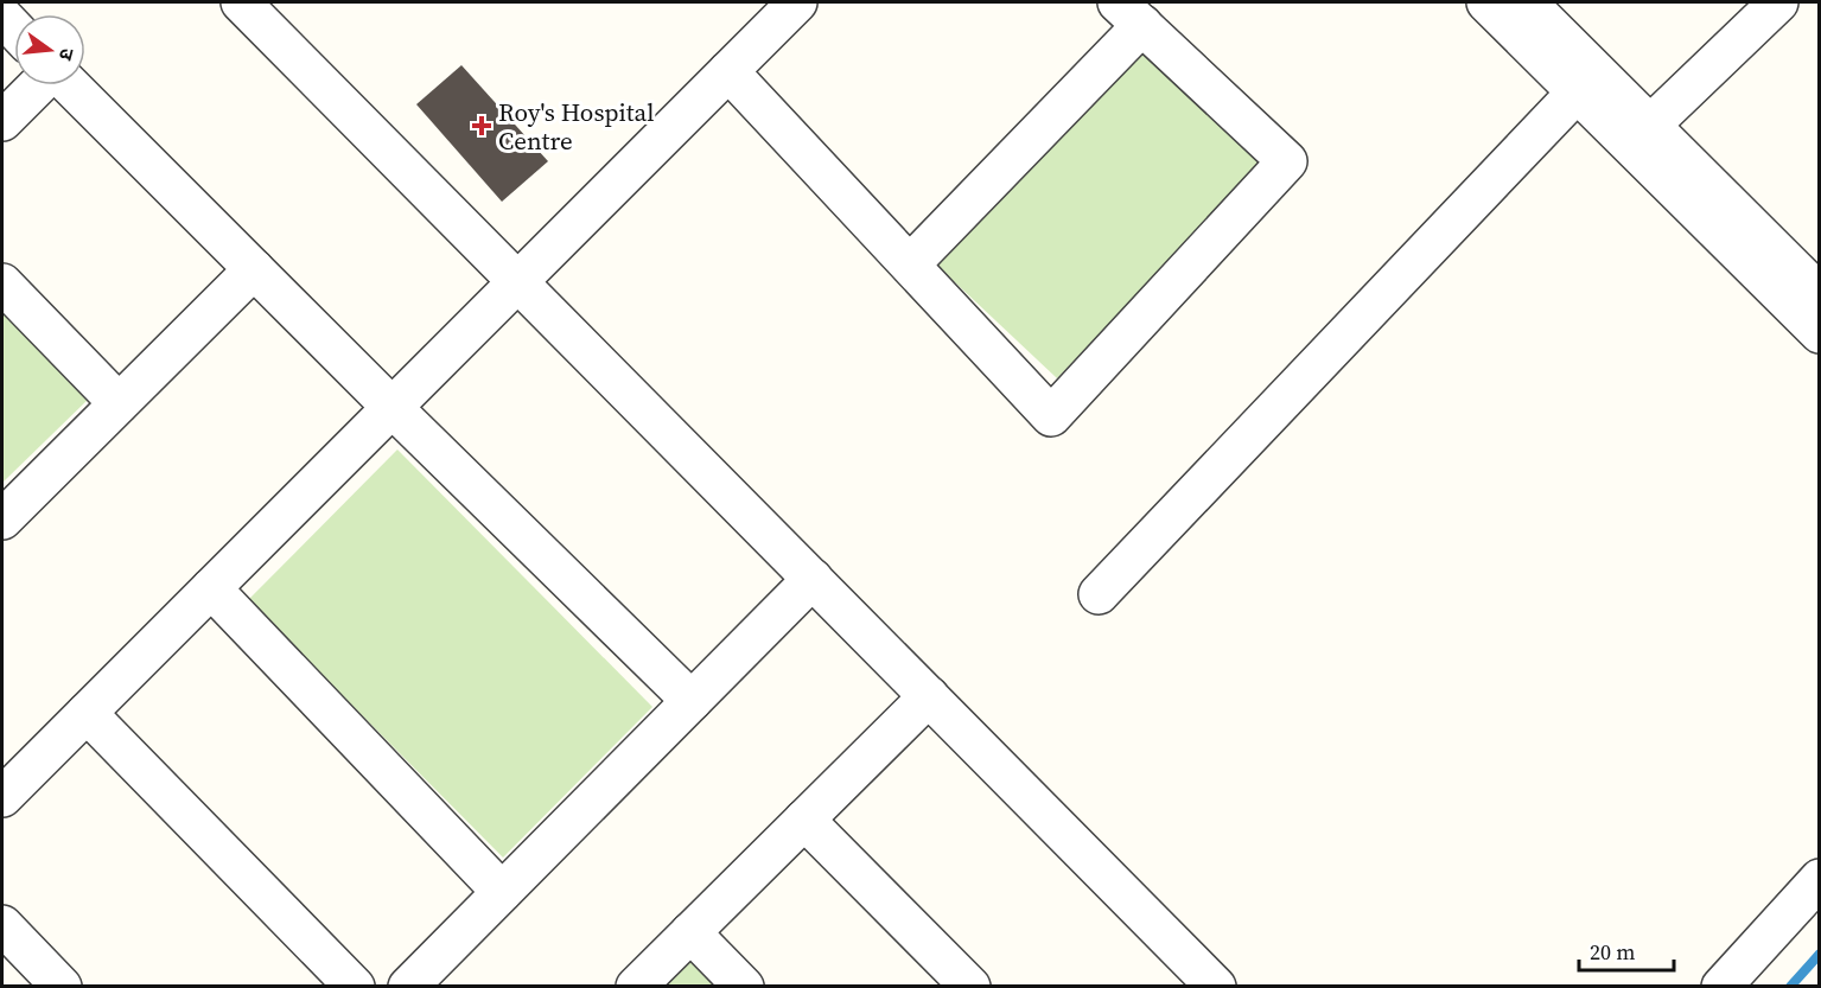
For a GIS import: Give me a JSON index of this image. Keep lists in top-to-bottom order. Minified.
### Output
{"places":{"health":["Roy's Hospital Centre"]},"scale_bar":"20 m","north":"right"}
